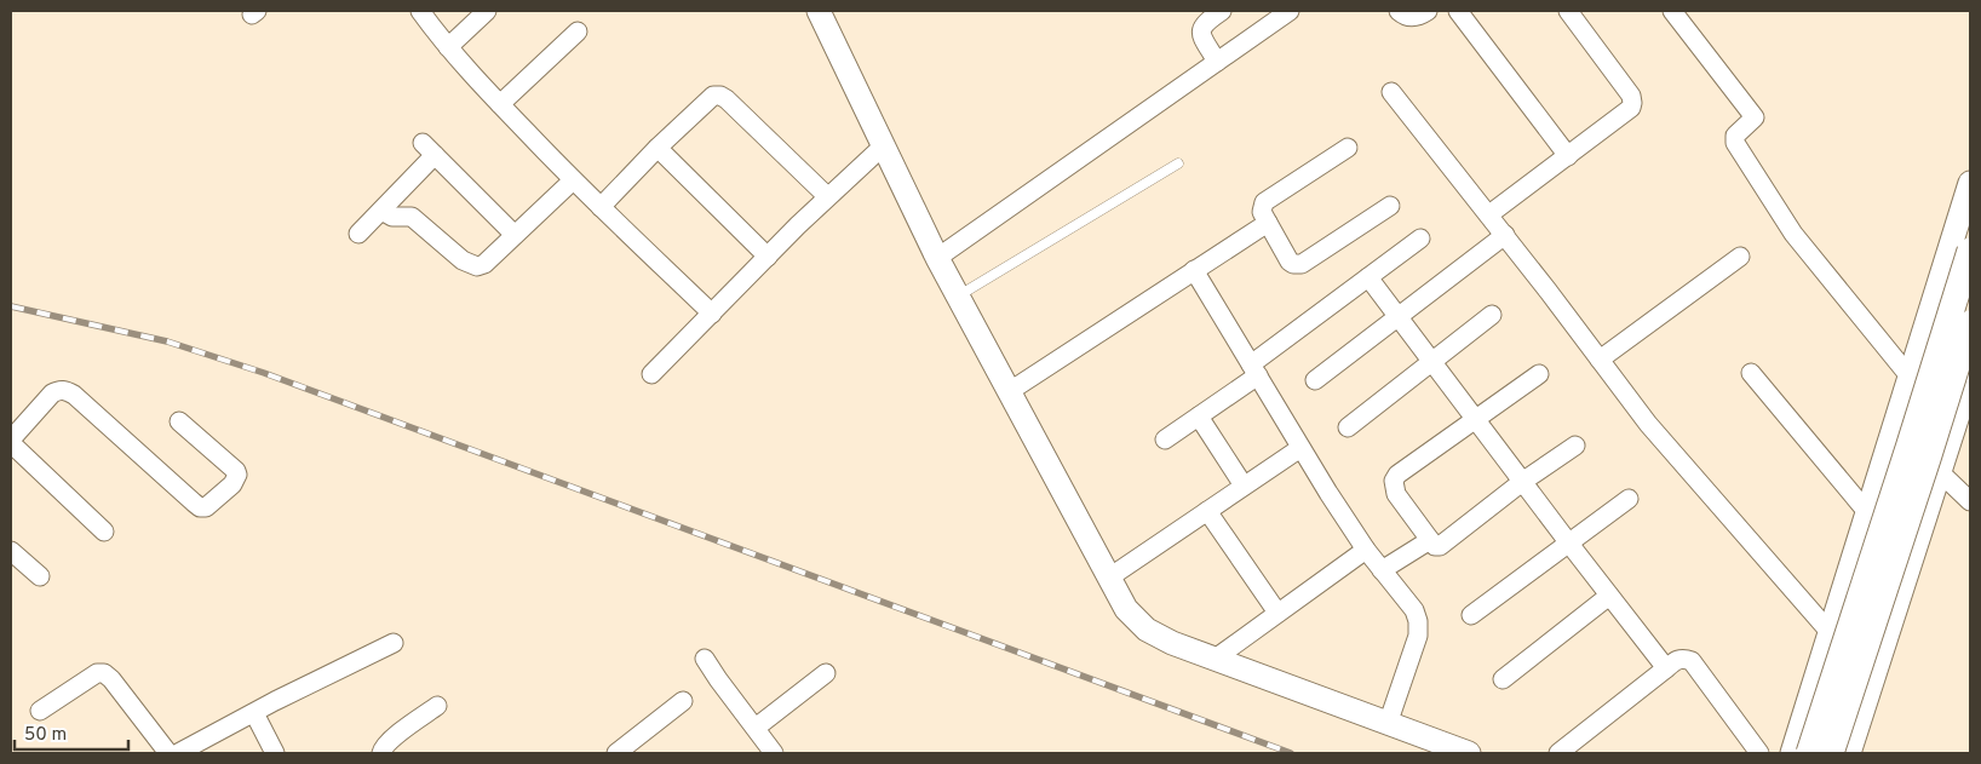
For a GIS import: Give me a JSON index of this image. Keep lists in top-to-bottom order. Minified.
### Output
{"scale_bar":"50 m"}
